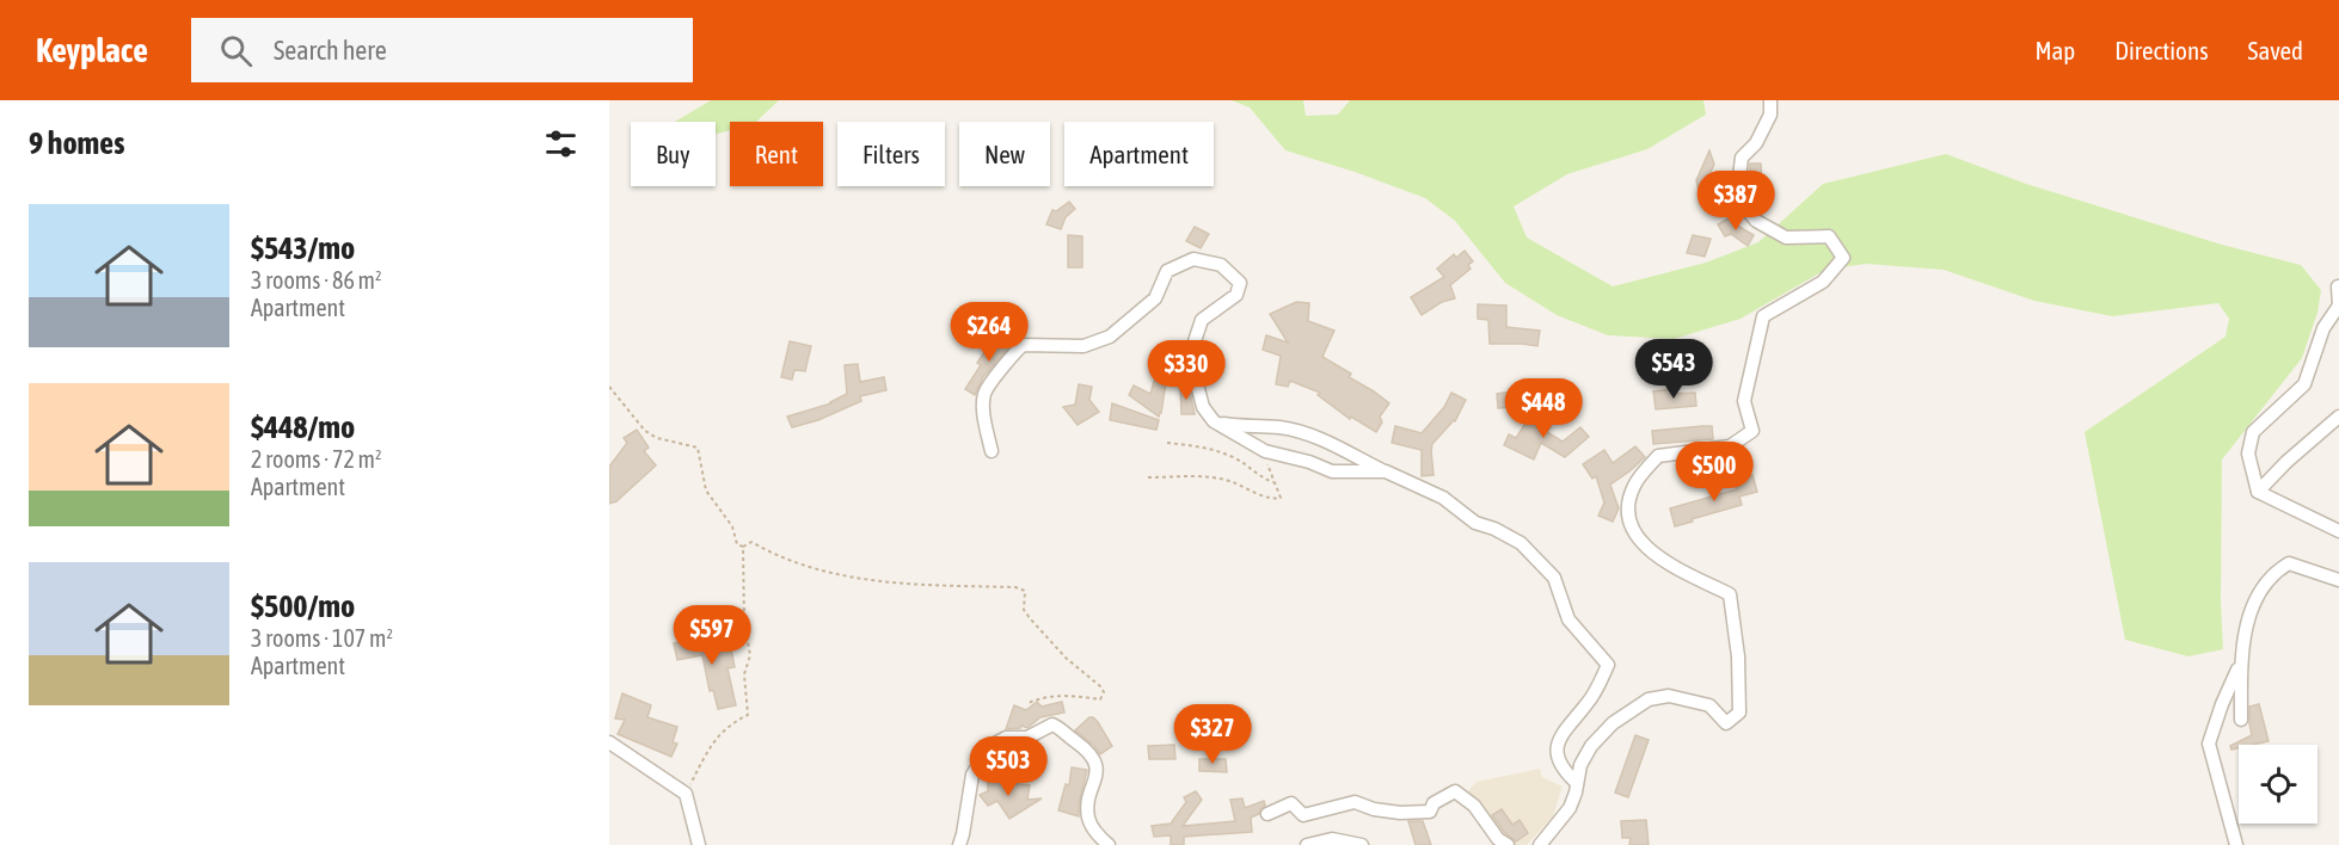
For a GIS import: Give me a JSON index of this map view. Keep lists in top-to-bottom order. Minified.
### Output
{"page":{"header":"Keyplace","search":"Search here","nav":["Map","Directions","Saved"],"heading":"9 homes","chip":["Buy","Rent","Filters","New","Apartment"],"price":["$387","$264","$543","$330","$448","$500","$597","$327","$503"],"list":[{"name":"$543/mo","note":"3 rooms · 86 m² · Apartment"},{"name":"$448/mo","note":"2 rooms · 72 m² · Apartment"},{"name":"$500/mo","note":"3 rooms · 107 m² · Apartment"}]}}
